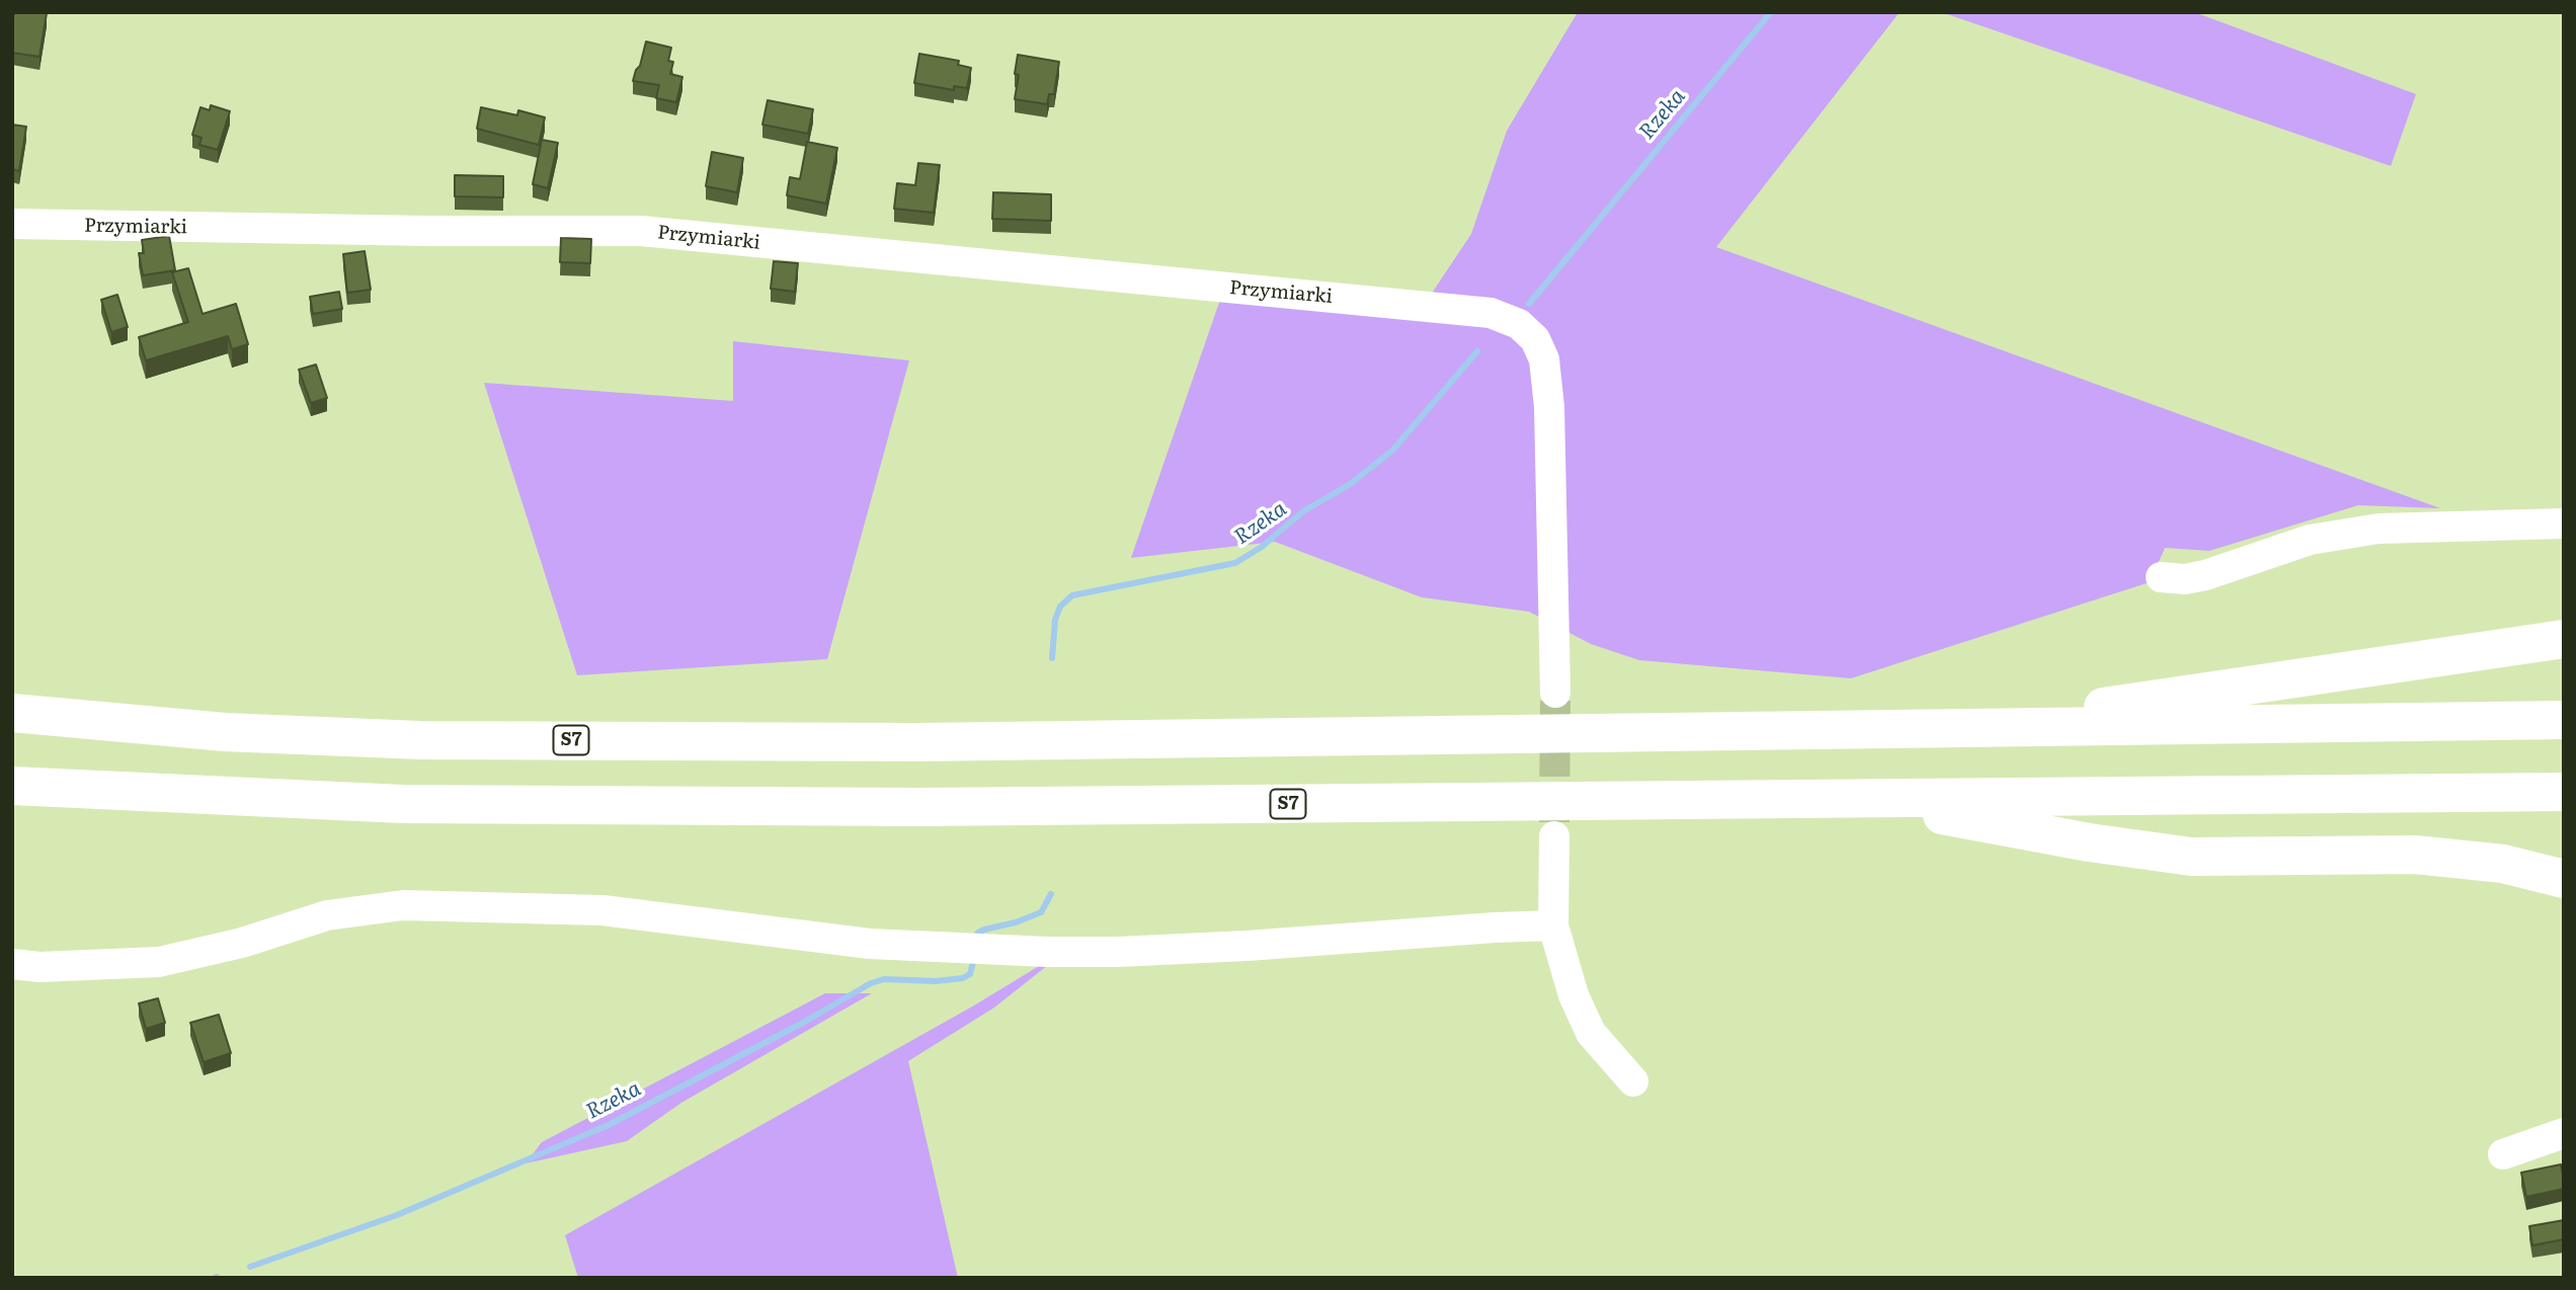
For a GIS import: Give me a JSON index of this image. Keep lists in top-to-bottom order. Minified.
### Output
{"streets":{"highway":["S7"],"street":["Przymiarki"]},"water":["Rzeka"]}
